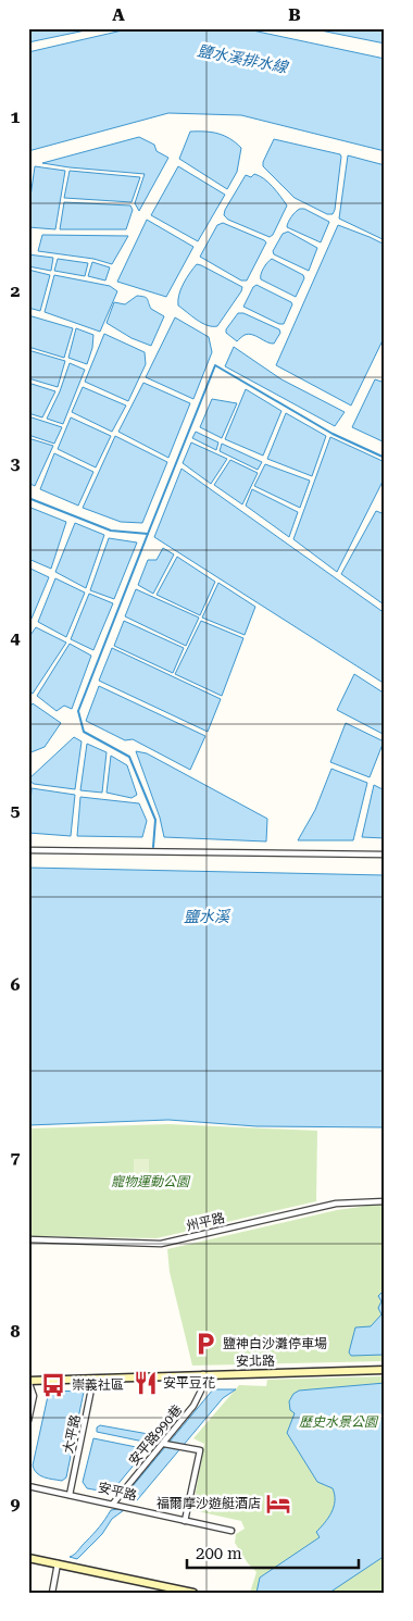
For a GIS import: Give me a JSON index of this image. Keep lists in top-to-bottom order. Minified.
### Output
{"streets":{"street":["州平路","安北路","大平路","安平路990巷","安平路"]},"crossings":[["安北路","大平路"],["安北路","安平路990巷"],["大平路","安平路"],["安平路990巷","安平路"]],"water":["鹽水溪排水線","鹽水溪"],"parks":["寵物運動公園","歷史水景公園"],"places":{"parking":["鹽神白沙灘停車場"],"restaurant":["安平豆花"],"bus stop":["崇義社區"],"hotel":["福爾摩沙遊艇酒店"]},"scale_bar":"200 m","grid":{"columns":["A","B"],"rows":["1","2","3","4","5","6","7","8","9"]}}
